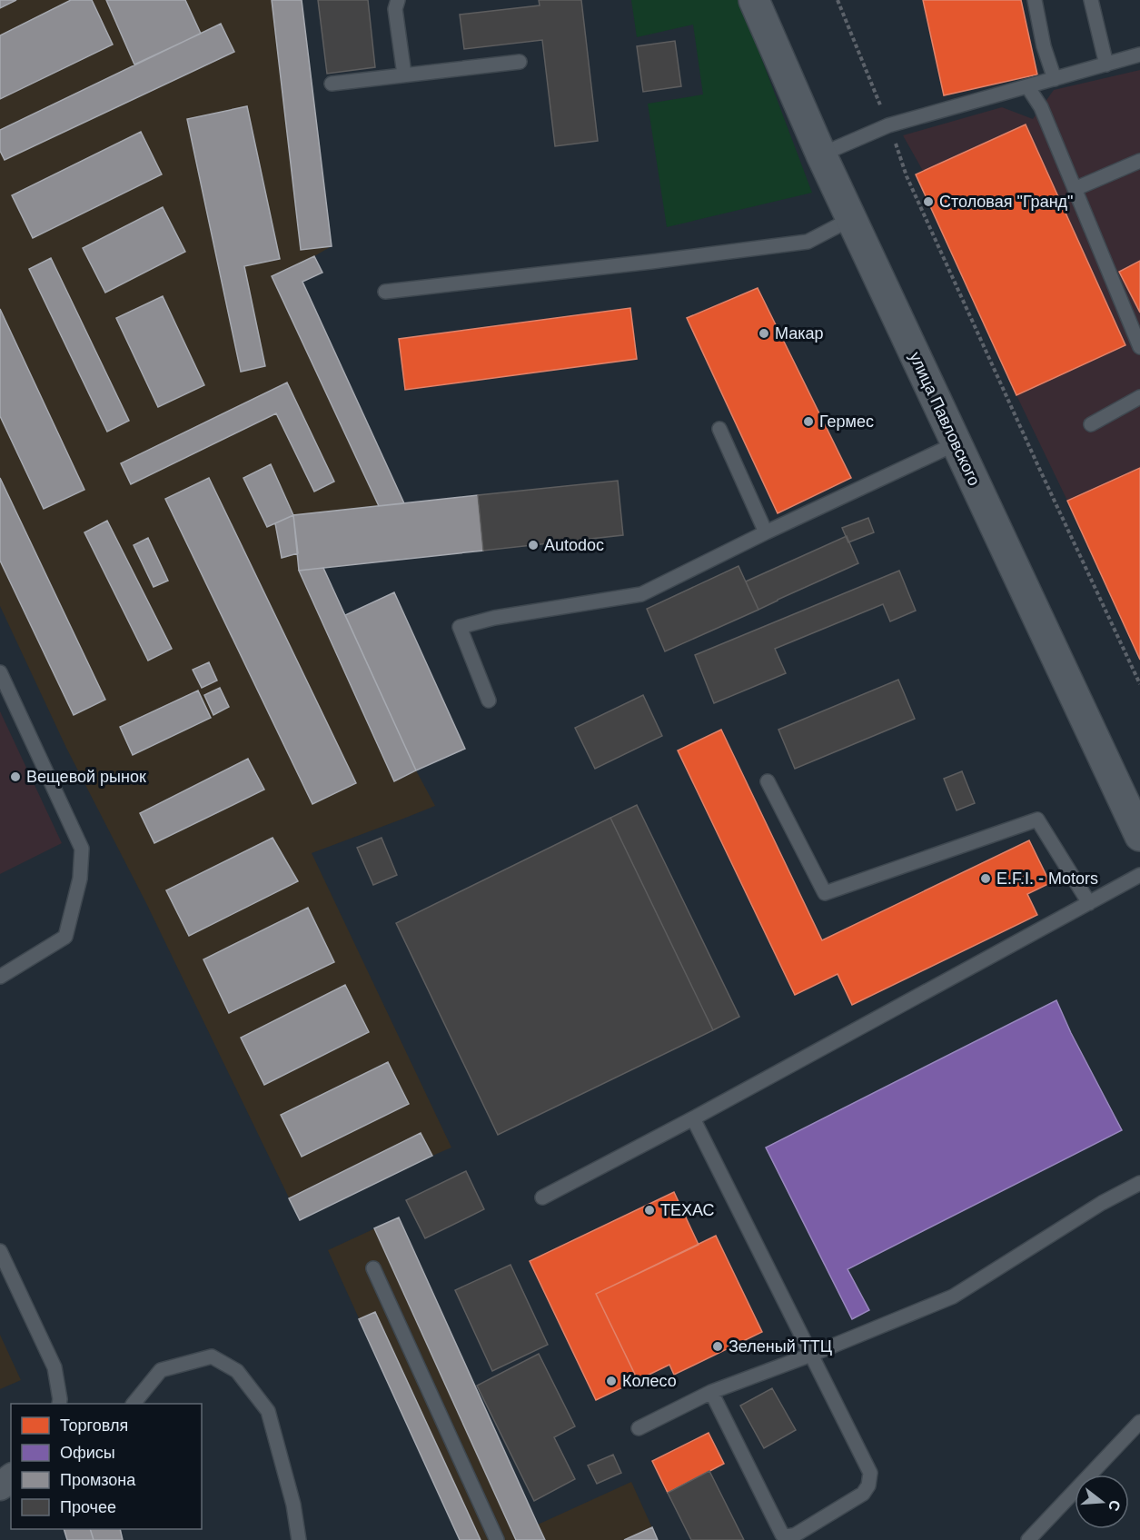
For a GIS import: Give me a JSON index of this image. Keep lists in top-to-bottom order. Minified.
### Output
{"streets":{"street":["улица Павловского"]},"places":["Столовая \"Гранд\"","Макар","Гермес","Autodoc","Вещевой рынок","E.F.I. - Motors","ТЕХАС","Зеленый ТТЦ","Колесо"],"legend":["Торговля","Офисы","Промзона","Прочее"],"north":"right"}
